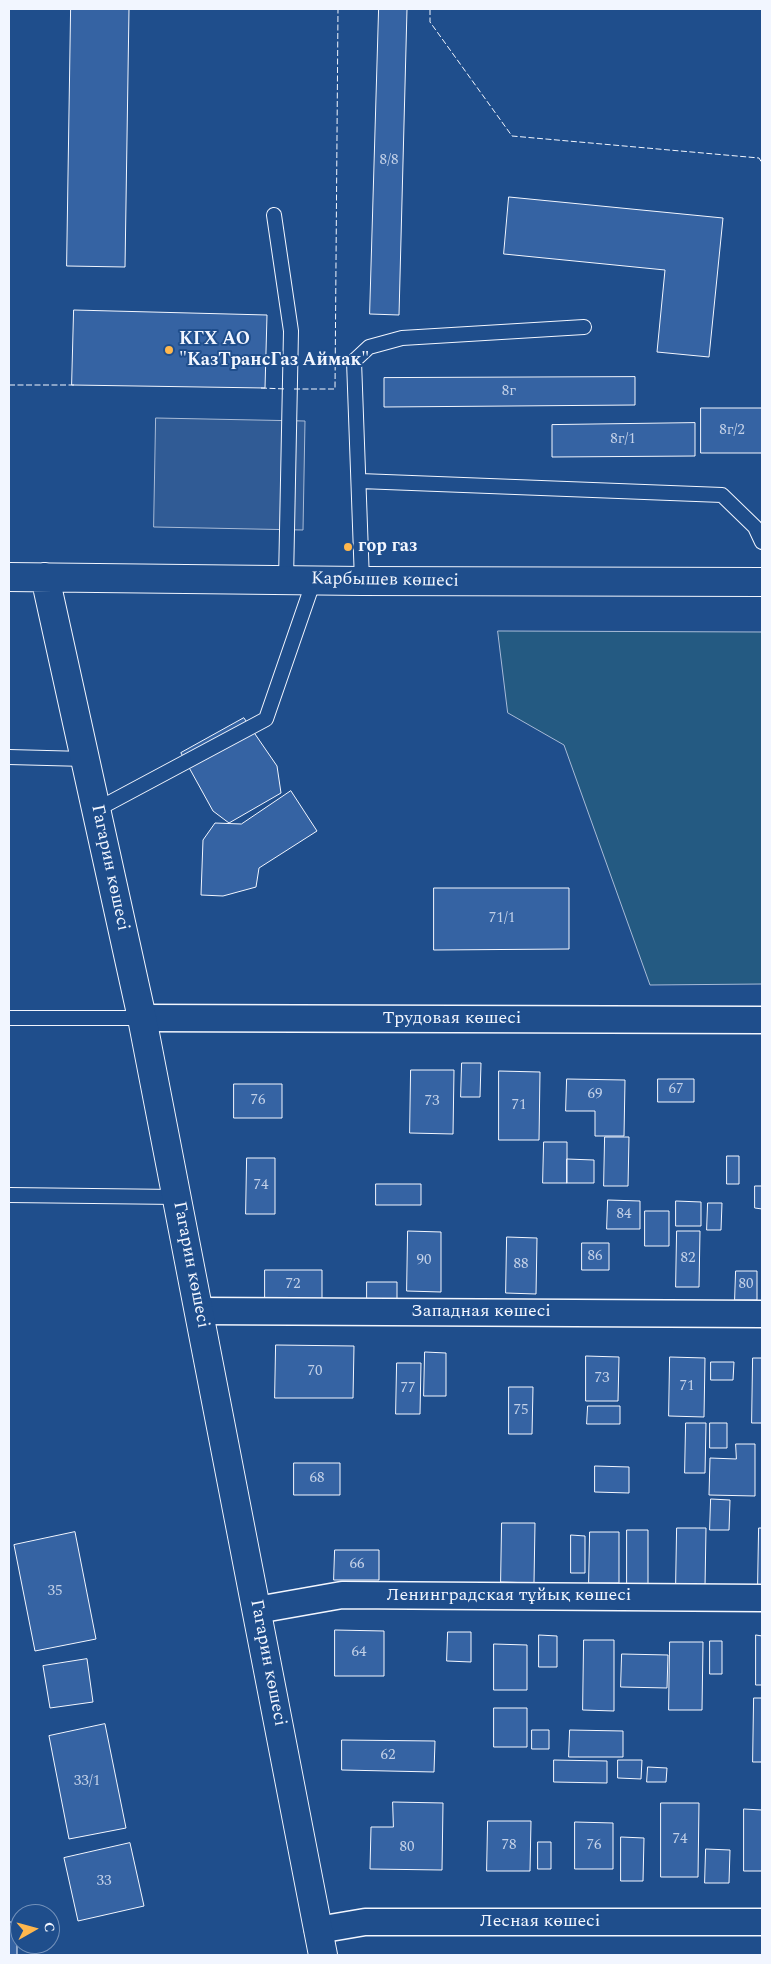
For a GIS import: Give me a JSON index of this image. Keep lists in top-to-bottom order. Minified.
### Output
{"streets":{"street":["Карбышев көшесі","Гагарин көшесі","Трудовая көшесі","Западная көшесі","Ленинградская тұйық көшесі","Лесная көшесі"]},"crossings":[["Карбышев көшесі","Гагарин көшесі"],["Гагарин көшесі","Трудовая көшесі"],["Гагарин көшесі","Западная көшесі"],["Гагарин көшесі","Ленинградская тұйық көшесі"],["Гагарин көшесі","Лесная көшесі"]],"places":["КГХ АО \"КазТрансГаз Аймак\"","гор газ"],"house_numbers":["8/8","8г","8г/2","8г/1","71/1","67","69","76","73","71","74","84","86","82","90","88","72","80","70","73","71","77","75","68","66","35","64","62","33/1","74","78","76","80","33"],"north":"right"}
